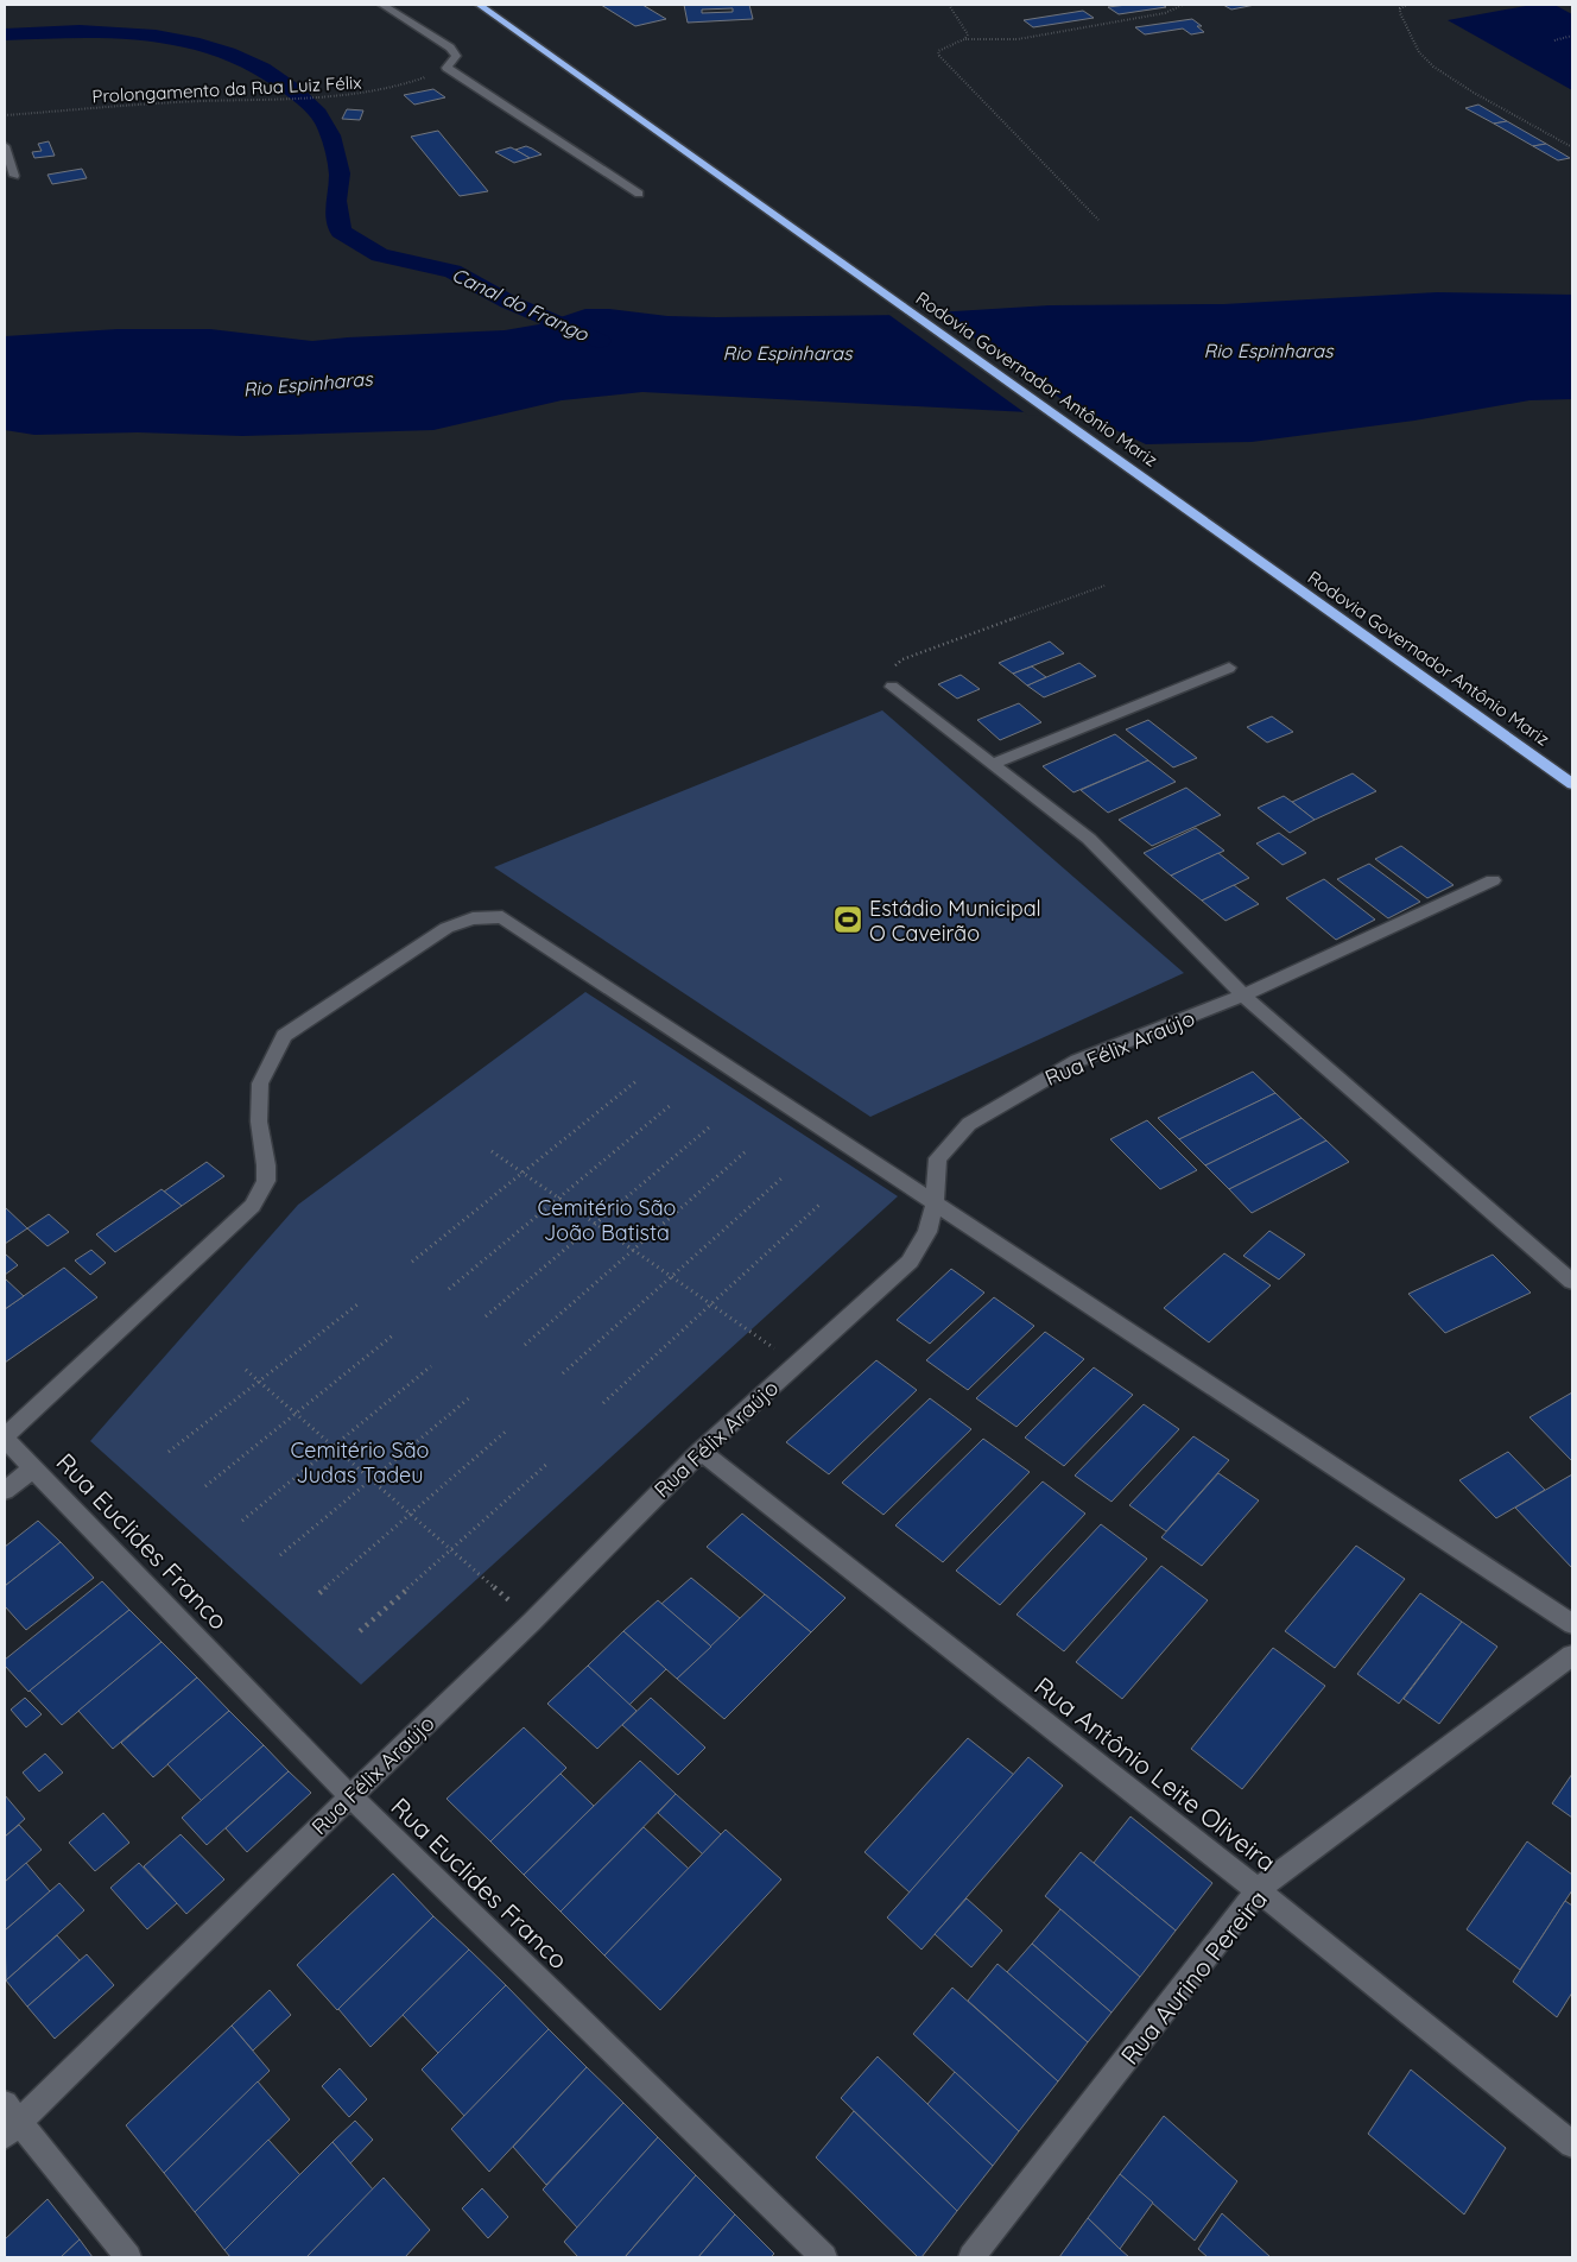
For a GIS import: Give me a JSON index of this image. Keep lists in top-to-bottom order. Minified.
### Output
{"streets":{"highway":["Rodovia Governador Antônio Mariz"],"street":["Rua Félix Araújo","Rua Euclides Franco","Rua Antônio Leite Oliveira","Rua Aurino Pereira"],"path":["Prolongamento da Rua Luiz Félix"]},"crossings":[["Rua Félix Araújo","Rua Euclides Franco"],["Rua Félix Araújo","Rua Antônio Leite Oliveira"],["Rua Antônio Leite Oliveira","Rua Aurino Pereira"]],"water":["Canal do Frango","Rio Espinharas"],"parks":["Cemitério São João Batista","Cemitério São Judas Tadeu"],"places":{"sports":["Estádio Municipal O Caveirão"]}}
